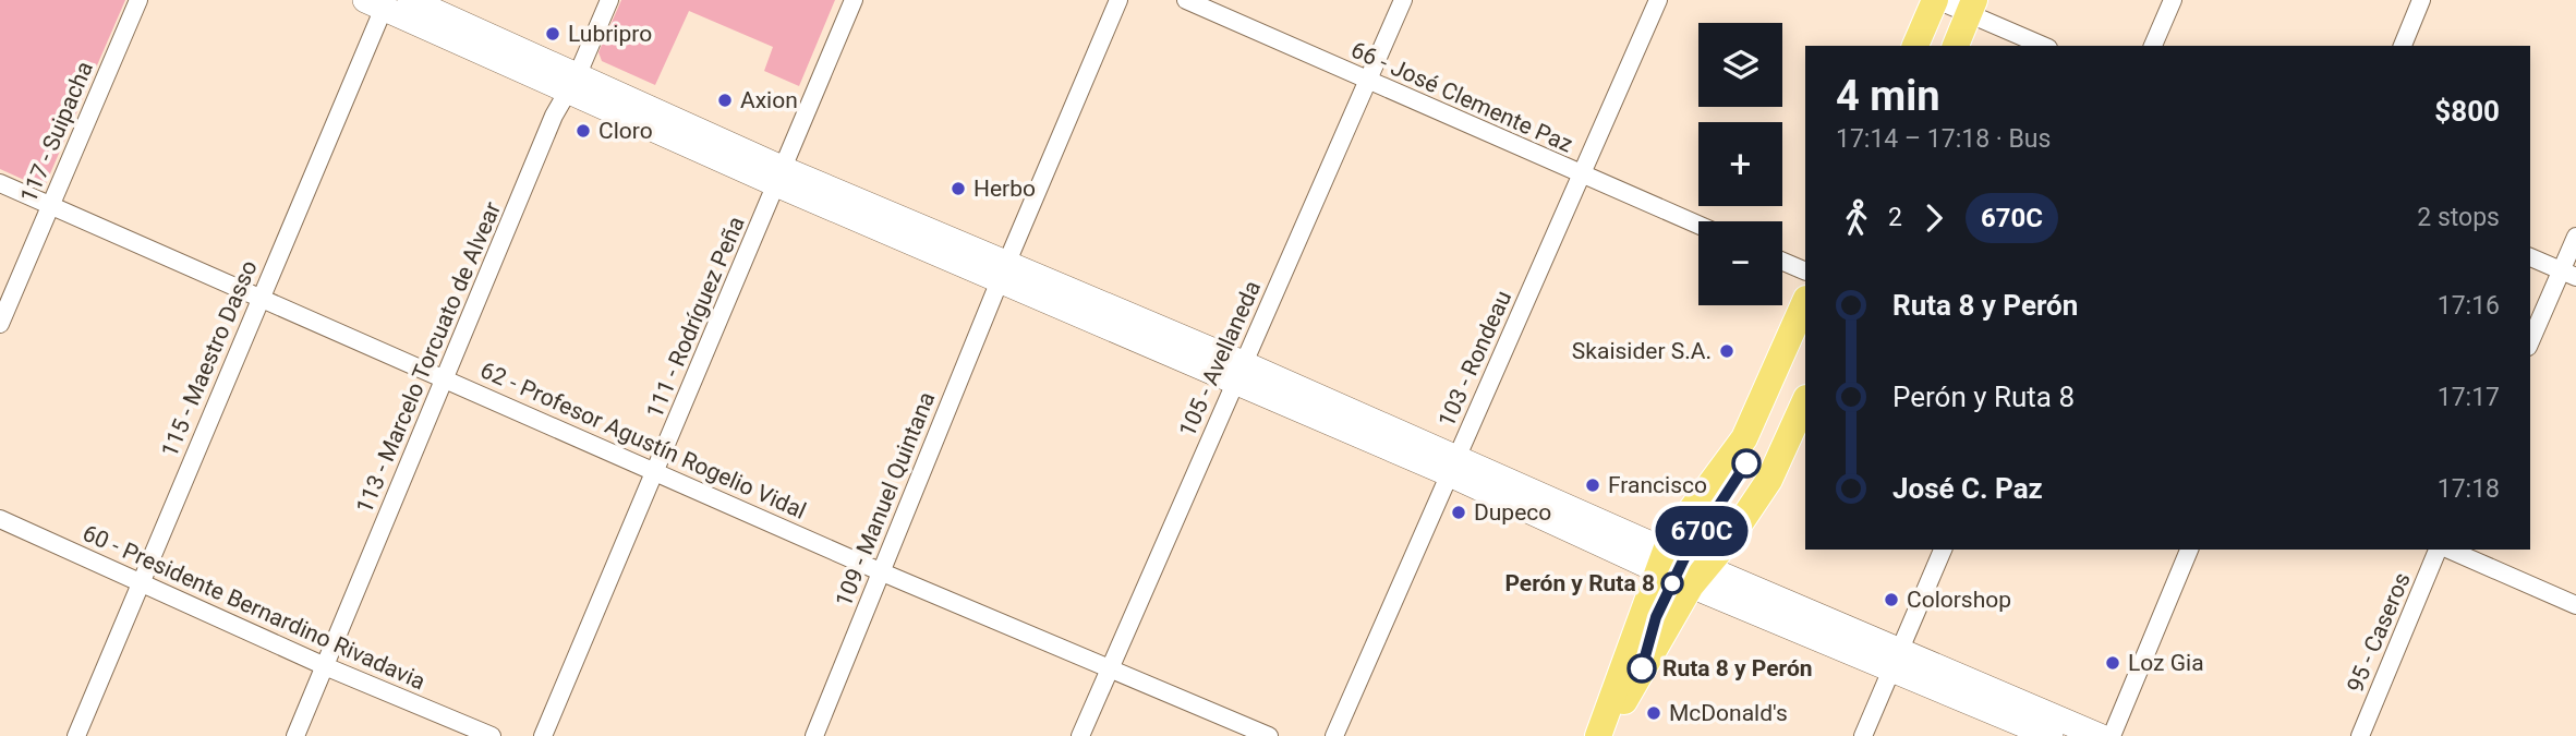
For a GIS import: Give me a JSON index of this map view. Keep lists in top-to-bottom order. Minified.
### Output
{"streets":{"street":["66 - José Clemente Paz","117 - Suipacha","111 - Rodríguez Peña","113 - Marcelo Torcuato de Alvear","115 - Maestro Dasso","105 - Avellaneda","103 - Rondeau","62 - Profesor Agustín Rogelio Vidal","109 - Manuel Quintana","60 - Presidente Bernardino Rivadavia","95 - Caseros"]},"crossings":[["66 - José Clemente Paz","105 - Avellaneda"],["66 - José Clemente Paz","103 - Rondeau"],["117 - Suipacha","62 - Profesor Agustín Rogelio Vidal"],["111 - Rodríguez Peña","62 - Profesor Agustín Rogelio Vidal"],["113 - Marcelo Torcuato de Alvear","62 - Profesor Agustín Rogelio Vidal"],["113 - Marcelo Torcuato de Alvear","60 - Presidente Bernardino Rivadavia"],["115 - Maestro Dasso","62 - Profesor Agustín Rogelio Vidal"],["115 - Maestro Dasso","60 - Presidente Bernardino Rivadavia"],["105 - Avellaneda","62 - Profesor Agustín Rogelio Vidal"],["62 - Profesor Agustín Rogelio Vidal","109 - Manuel Quintana"]],"places":["Lubripro","Axion","Cloro","Herbo","Skaisider S.A.","Francisco","Dupeco","Perón y Ruta 8","Colorshop","Loz Gia","Ruta 8 y Perón","McDonald's"],"lines":["bus line 670C"],"page":{"on_map":"670C","map_buttons":["+","−"],"heading":["4 min","17:14 – 17:18 · Bus","$800"],"legs":["2","670C","2 stops"],"list":[{"name":"Ruta 8 y Perón","value":"17:16"},{"name":"Perón y Ruta 8","value":"17:17"},{"name":"José C. Paz","value":"17:18"}]}}
